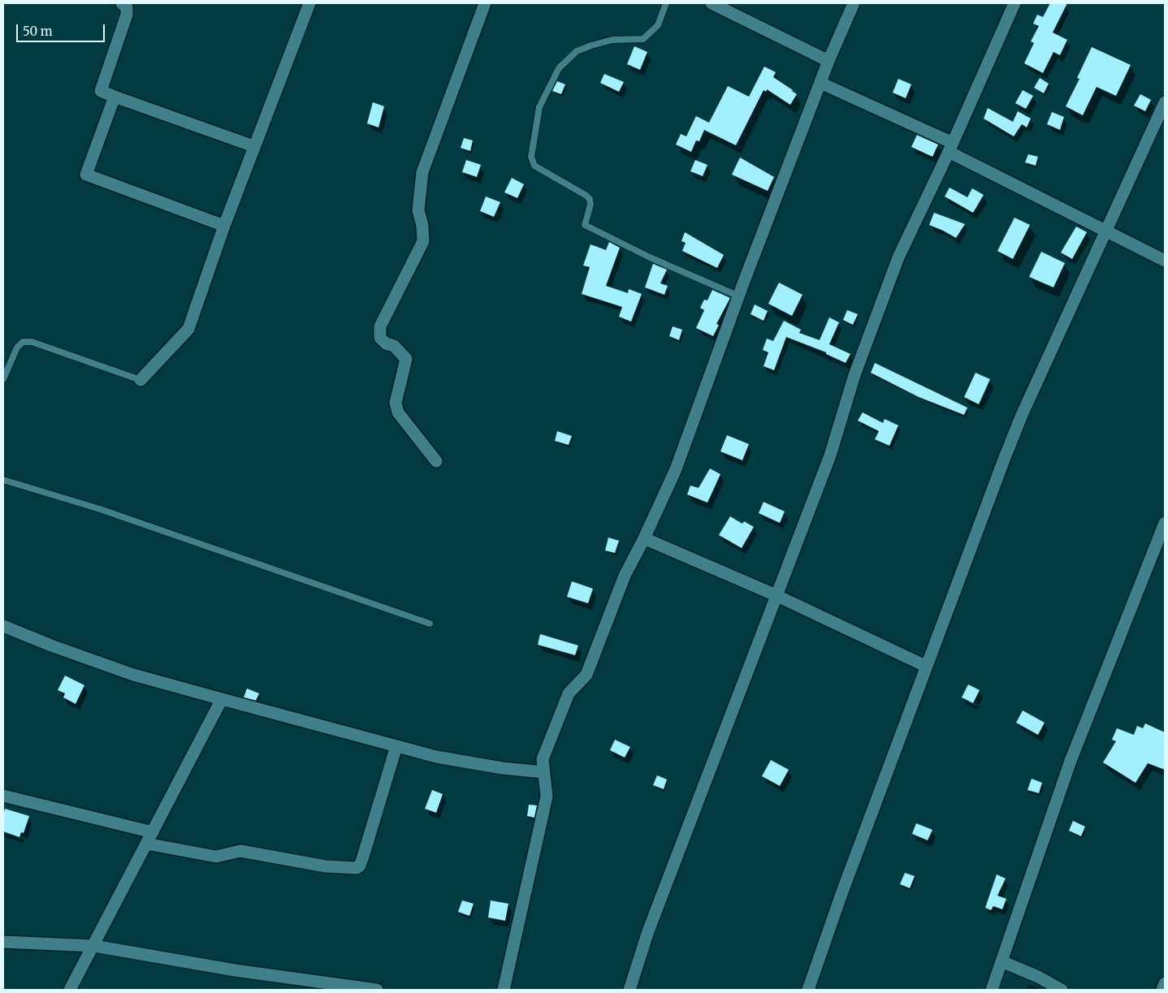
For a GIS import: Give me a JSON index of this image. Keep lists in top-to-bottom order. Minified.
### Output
{"scale_bar":"50 m"}
